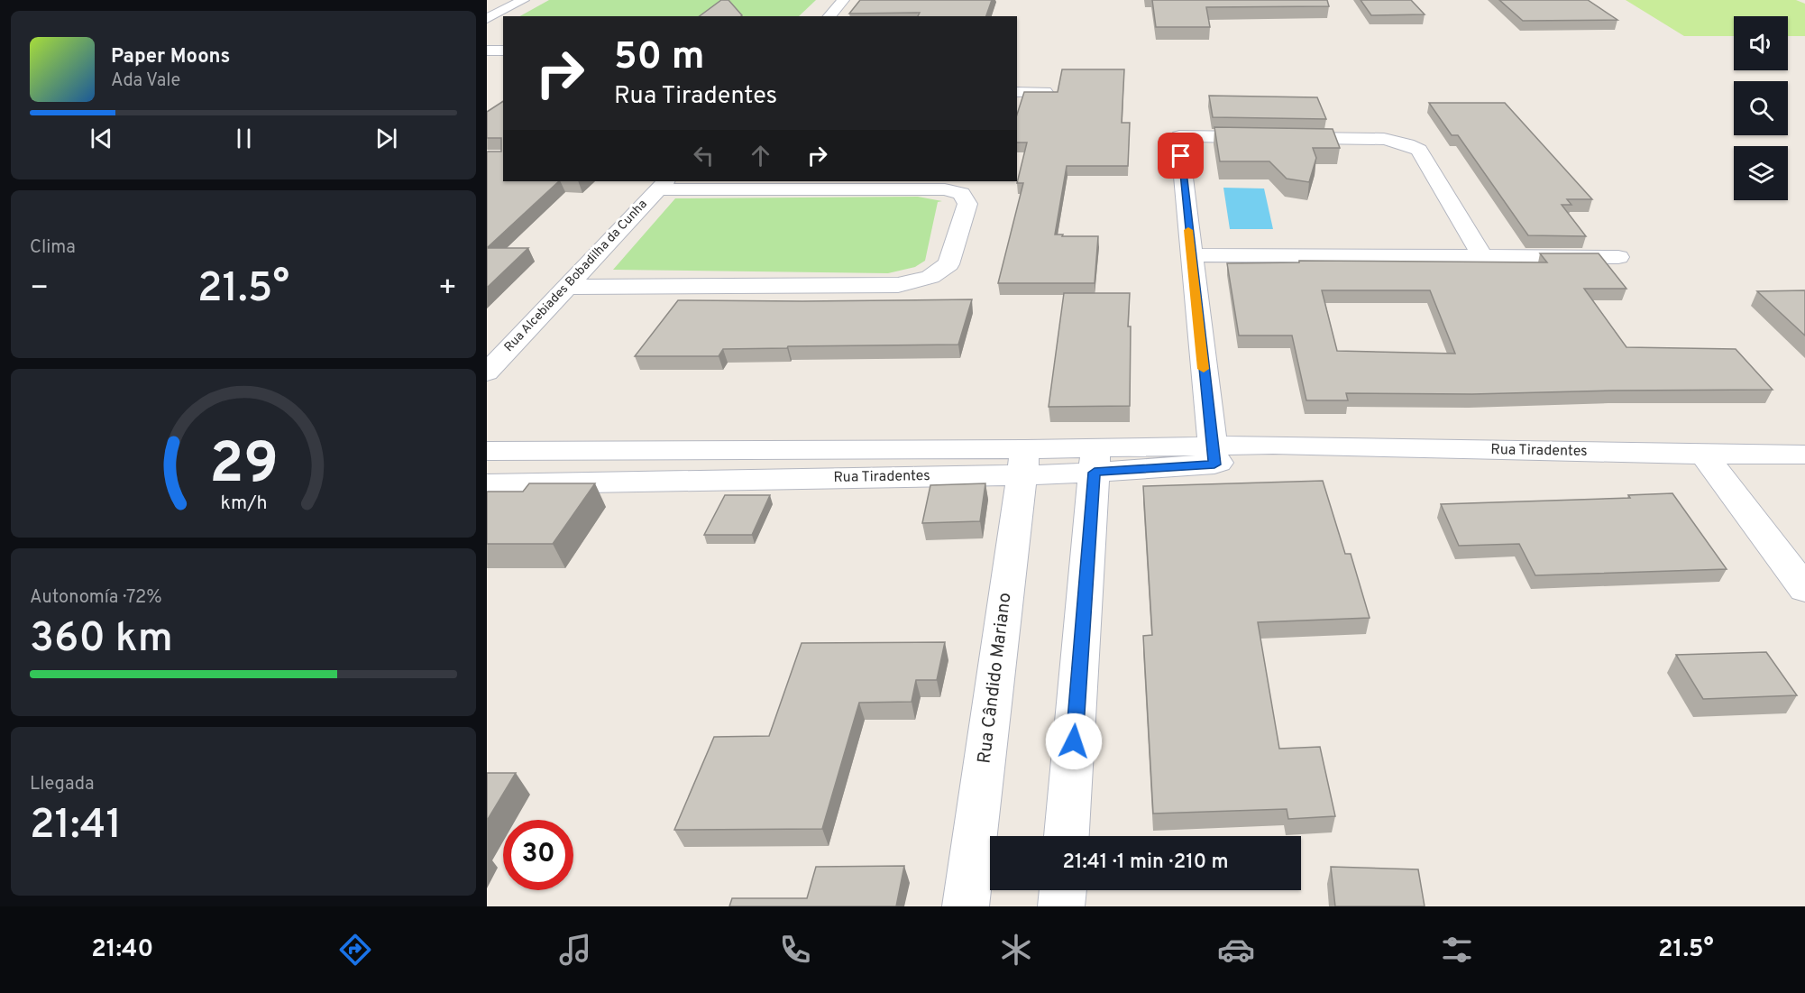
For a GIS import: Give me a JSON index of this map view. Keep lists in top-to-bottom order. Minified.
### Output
{"streets":{"street":["Rua Alcebiades Bobadilha da Cunha","Rua Tiradentes","Rua Cândido Mariano"]},"crossings":[["Rua Tiradentes","Rua Cândido Mariano"]],"page":{"turn":["50 m","Rua Tiradentes"],"song":["Paper Moons","Ada Vale"],"tile":["Clima",["Autonomía · 72%","360 km"],["Llegada","21:41"]],"heat":["−","21.5°","+"],"limit":"30","trip":"21:41 · 1 min · 210 m","tabs":["21:40","21.5°"],"gauge":["29","km/h"]}}
